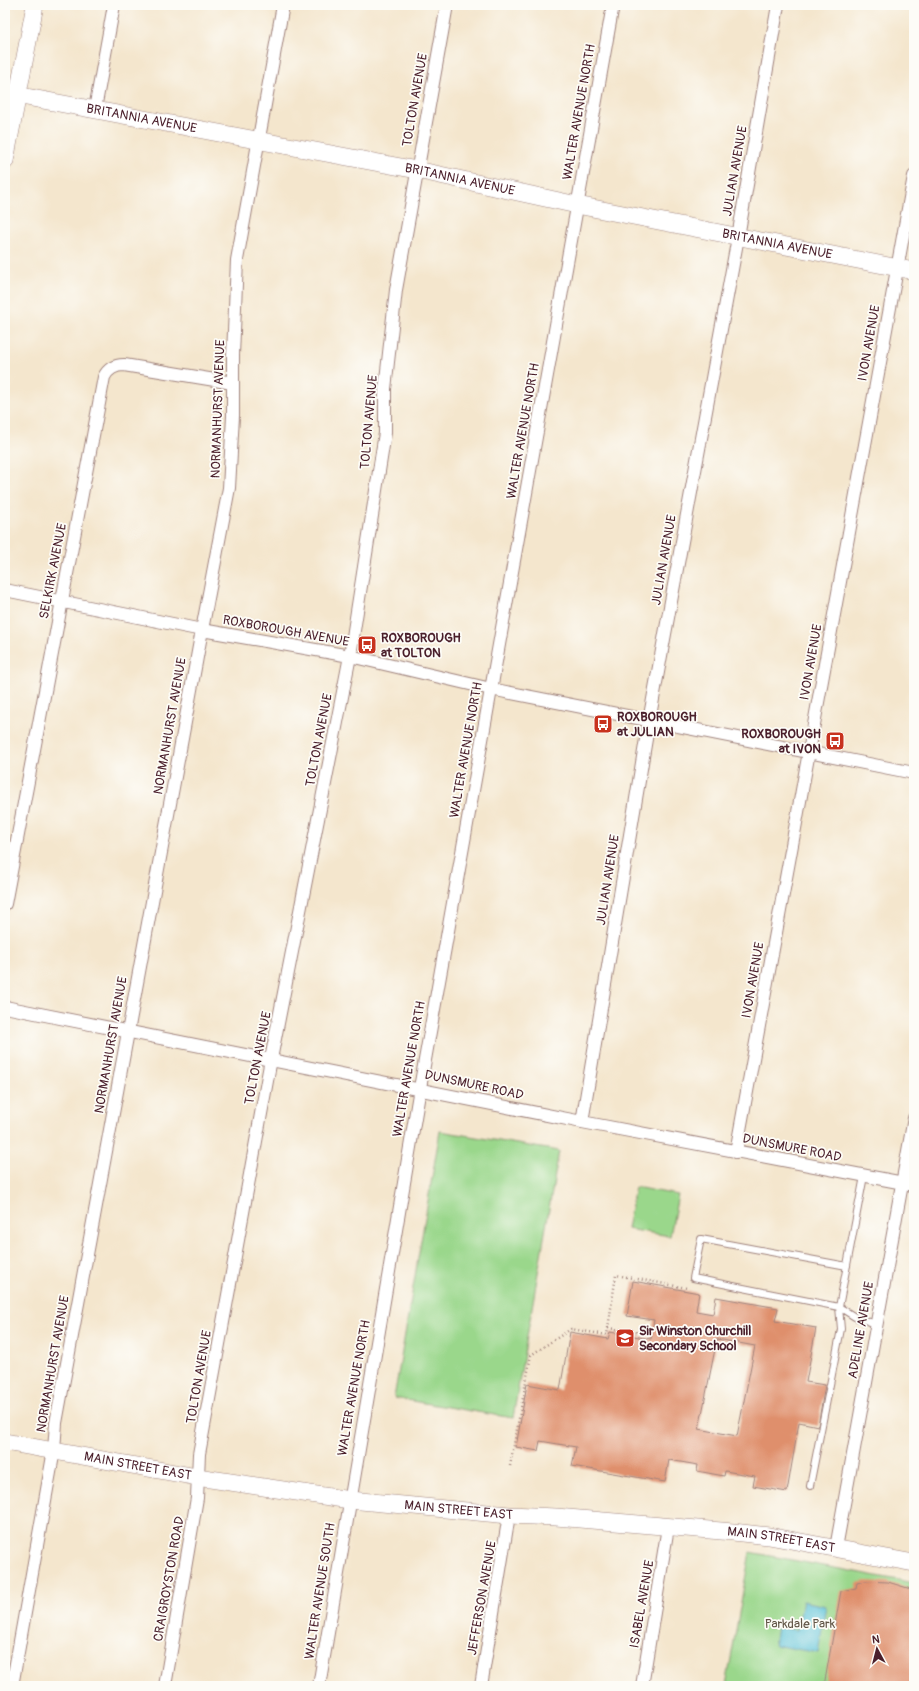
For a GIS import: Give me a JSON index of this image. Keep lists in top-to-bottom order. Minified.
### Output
{"streets":{"street":["TOLTON AVENUE","WALTER AVENUE NORTH","BRITANNIA AVENUE","JULIAN AVENUE","IVON AVENUE","NORMANHURST AVENUE","SELKIRK AVENUE","ROXBOROUGH AVENUE","DUNSMURE ROAD","ADELINE AVENUE","MAIN STREET EAST","CRAIGROYSTON ROAD","WALTER AVENUE SOUTH","JEFFERSON AVENUE","ISABEL AVENUE"]},"crossings":[["TOLTON AVENUE","BRITANNIA AVENUE"],["TOLTON AVENUE","ROXBOROUGH AVENUE"],["TOLTON AVENUE","DUNSMURE ROAD"],["TOLTON AVENUE","MAIN STREET EAST"],["TOLTON AVENUE","CRAIGROYSTON ROAD"],["WALTER AVENUE NORTH","BRITANNIA AVENUE"],["WALTER AVENUE NORTH","ROXBOROUGH AVENUE"],["WALTER AVENUE NORTH","DUNSMURE ROAD"],["WALTER AVENUE NORTH","MAIN STREET EAST"],["WALTER AVENUE NORTH","WALTER AVENUE SOUTH"],["BRITANNIA AVENUE","JULIAN AVENUE"],["BRITANNIA AVENUE","IVON AVENUE"],["BRITANNIA AVENUE","NORMANHURST AVENUE"],["JULIAN AVENUE","ROXBOROUGH AVENUE"],["JULIAN AVENUE","DUNSMURE ROAD"],["IVON AVENUE","ROXBOROUGH AVENUE"],["IVON AVENUE","DUNSMURE ROAD"],["NORMANHURST AVENUE","SELKIRK AVENUE"],["NORMANHURST AVENUE","ROXBOROUGH AVENUE"],["NORMANHURST AVENUE","DUNSMURE ROAD"],["NORMANHURST AVENUE","MAIN STREET EAST"],["SELKIRK AVENUE","ROXBOROUGH AVENUE"],["DUNSMURE ROAD","ADELINE AVENUE"],["ADELINE AVENUE","MAIN STREET EAST"],["MAIN STREET EAST","CRAIGROYSTON ROAD"],["MAIN STREET EAST","WALTER AVENUE SOUTH"],["MAIN STREET EAST","JEFFERSON AVENUE"],["MAIN STREET EAST","ISABEL AVENUE"]],"parks":["Parkdale Park"],"places":{"bus stop":["ROXBOROUGH at TOLTON","ROXBOROUGH at JULIAN","ROXBOROUGH at IVON"],"school or university":["Sir Winston Churchill Secondary School"]},"north":"top"}
